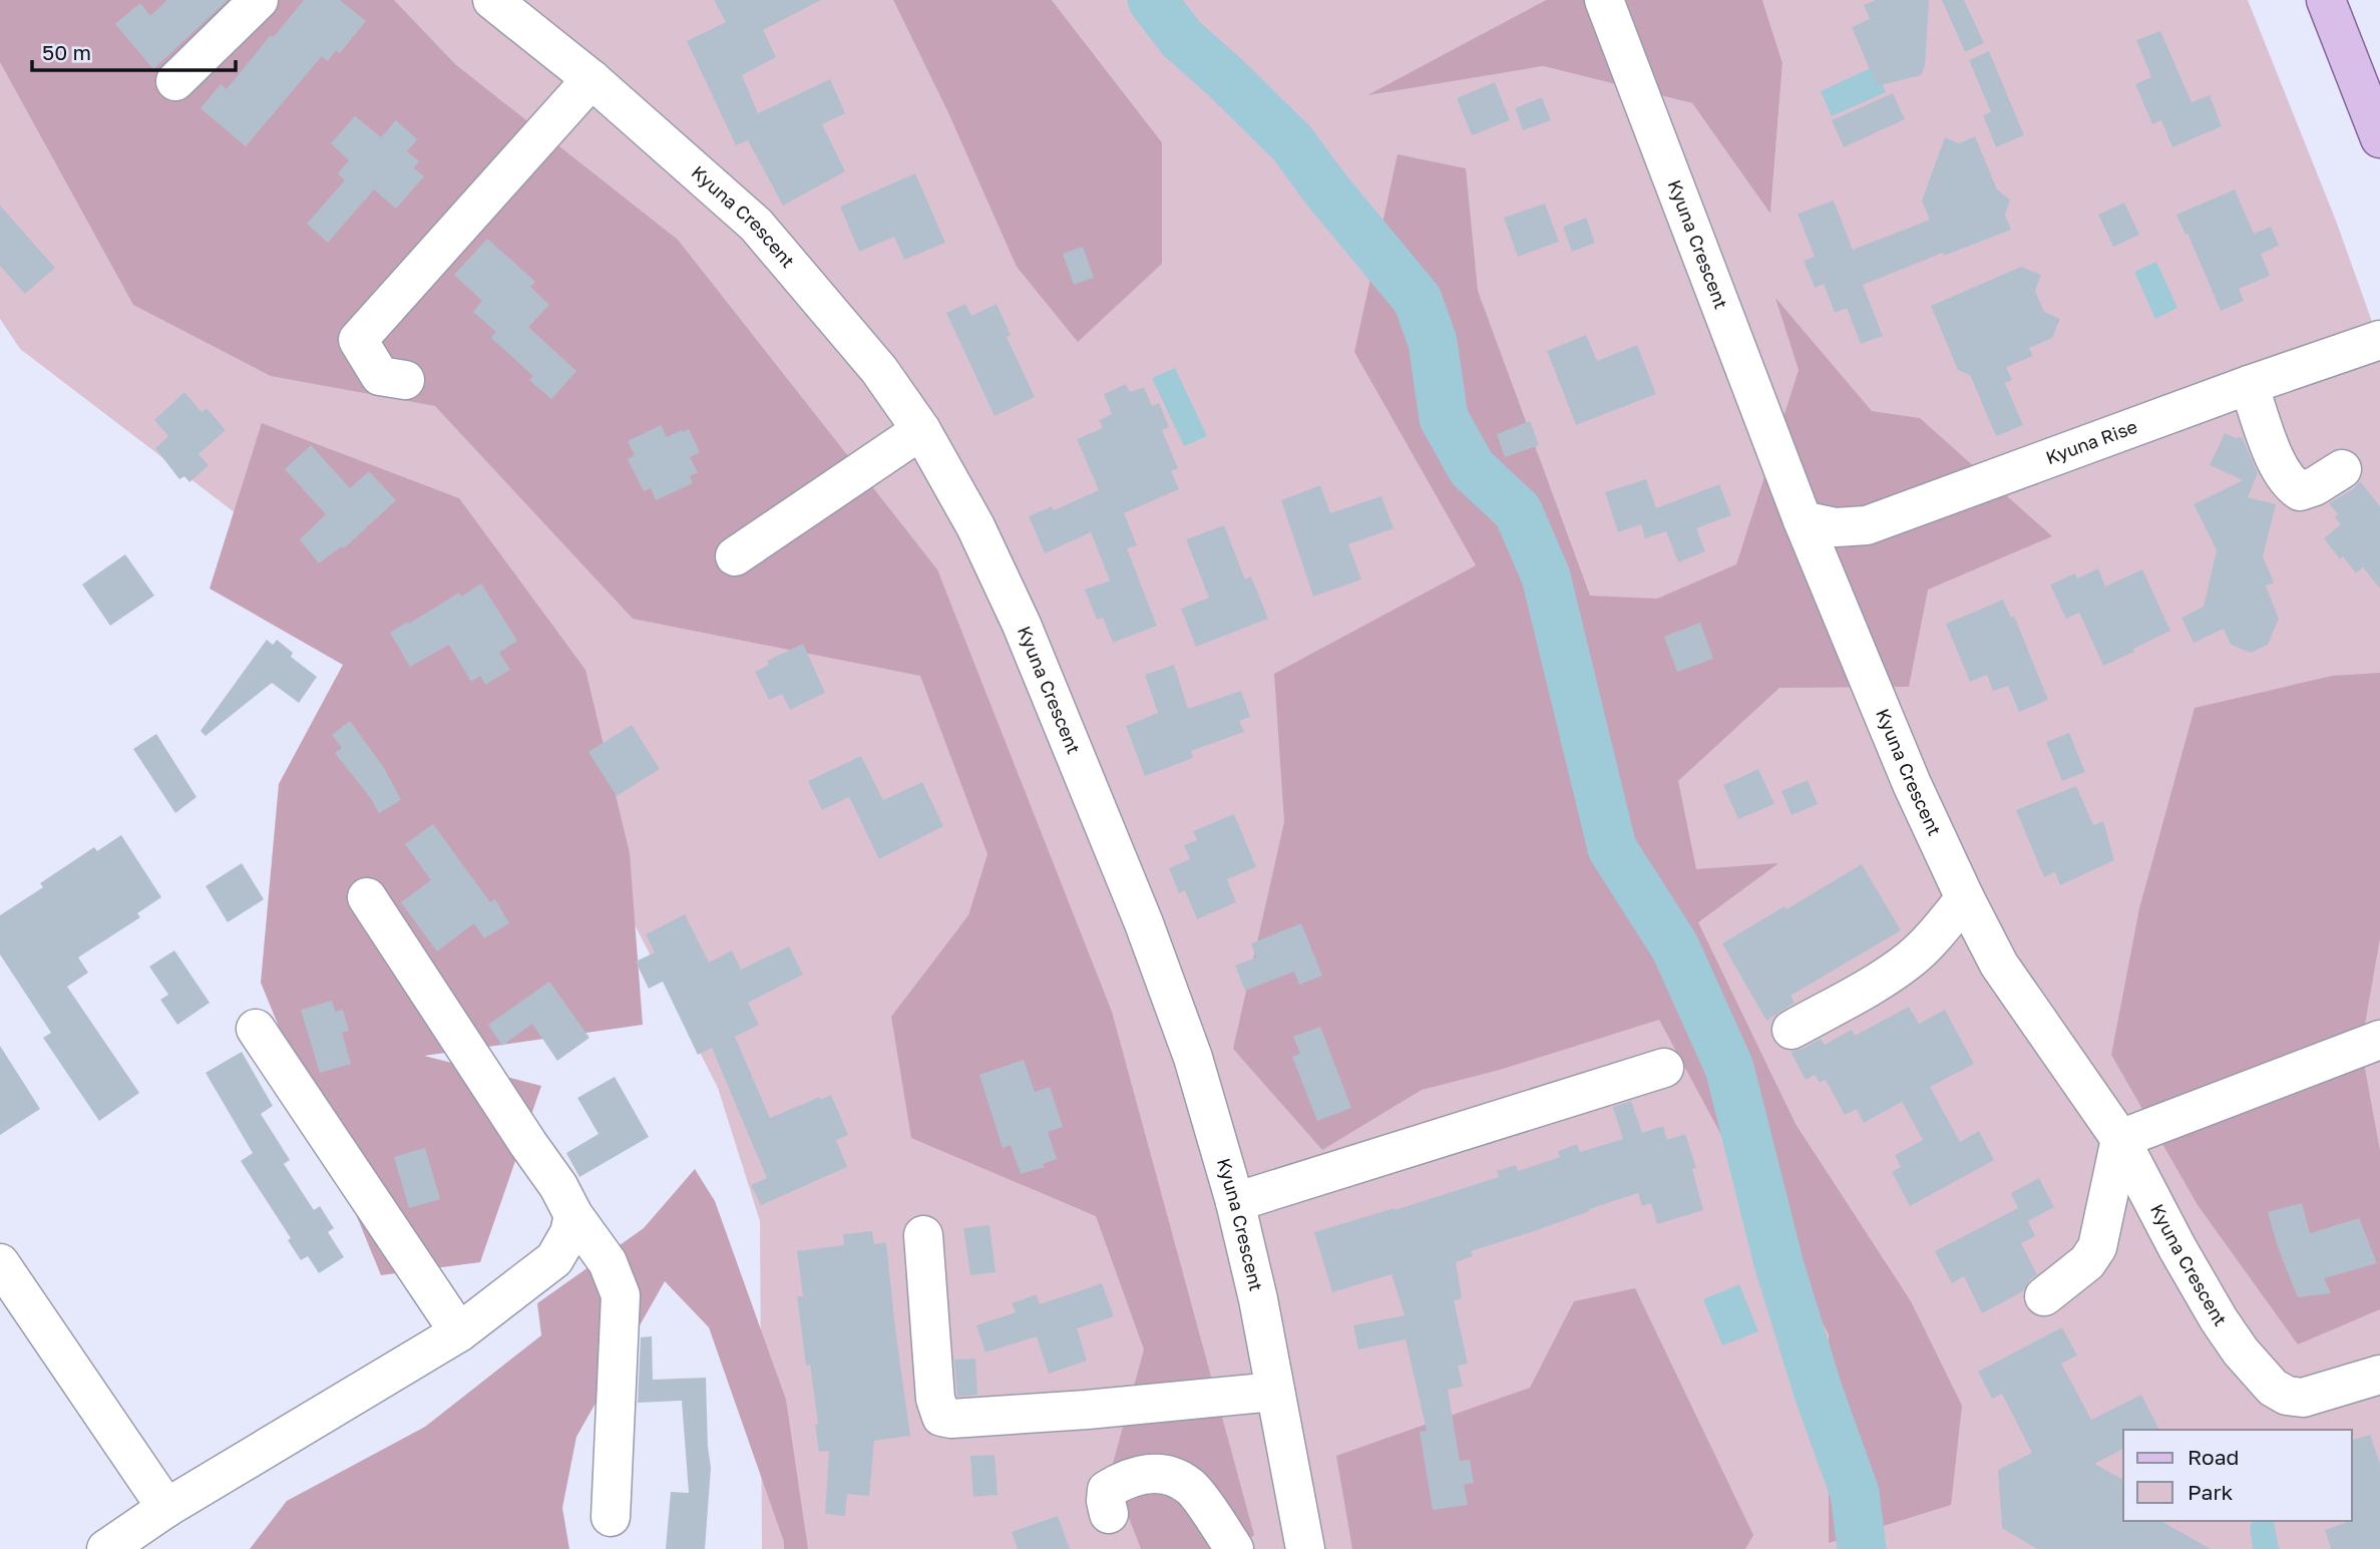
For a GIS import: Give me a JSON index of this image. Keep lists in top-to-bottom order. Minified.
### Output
{"streets":{"street":["Kyuna Crescent","Kyuna Rise"]},"crossings":[["Kyuna Crescent","Kyuna Rise"]],"legend":["Road","Park"],"scale_bar":"50 m"}
